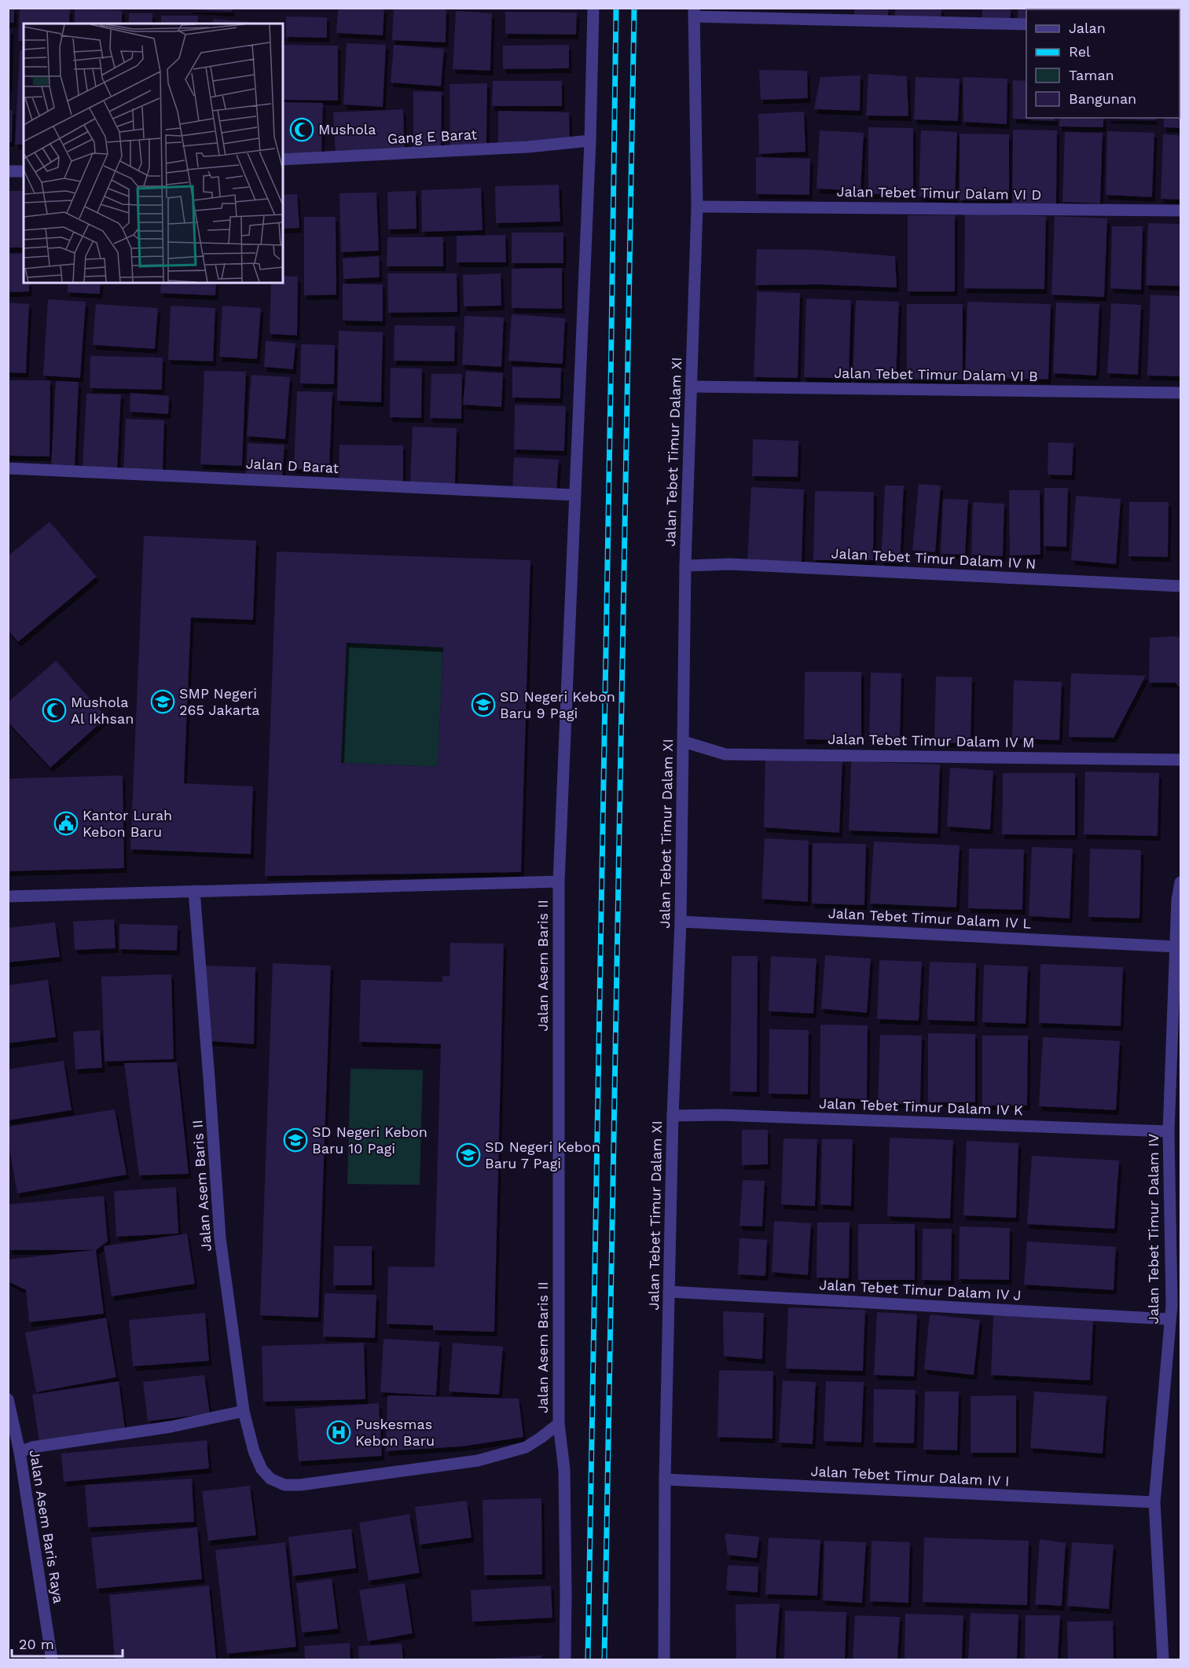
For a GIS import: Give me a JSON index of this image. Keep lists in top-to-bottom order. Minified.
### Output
{"streets":{"street":["Gang E Barat","Jalan Tebet Timur Dalam VI D","Jalan Tebet Timur Dalam VI B","Jalan Tebet Timur Dalam XI","Jalan D Barat","Jalan Tebet Timur Dalam IV N","Jalan Tebet Timur Dalam IV M","Jalan Tebet Timur Dalam IV L","Jalan Asem Baris II","Jalan Tebet Timur Dalam IV K","Jalan Tebet Timur Dalam IV","Jalan Tebet Timur Dalam IV J","Jalan Tebet Timur Dalam IV I","Jalan Asem Baris Raya"]},"crossings":[["Jalan Tebet Timur Dalam VI D","Jalan Tebet Timur Dalam XI"],["Jalan Tebet Timur Dalam VI B","Jalan Tebet Timur Dalam XI"],["Jalan Tebet Timur Dalam XI","Jalan Tebet Timur Dalam IV N"],["Jalan Tebet Timur Dalam XI","Jalan Tebet Timur Dalam IV M"],["Jalan Tebet Timur Dalam XI","Jalan Tebet Timur Dalam IV L"],["Jalan Tebet Timur Dalam XI","Jalan Tebet Timur Dalam IV K"],["Jalan Tebet Timur Dalam XI","Jalan Tebet Timur Dalam IV J"],["Jalan Tebet Timur Dalam XI","Jalan Tebet Timur Dalam IV I"],["Jalan Tebet Timur Dalam IV L","Jalan Tebet Timur Dalam IV"],["Jalan Tebet Timur Dalam IV K","Jalan Tebet Timur Dalam IV"],["Jalan Tebet Timur Dalam IV","Jalan Tebet Timur Dalam IV J"],["Jalan Tebet Timur Dalam IV","Jalan Tebet Timur Dalam IV I"]],"places":{"mosque":["Mushola","Mushola Al Ikhsan"],"school or university":["SMP Negeri 265 Jakarta","SD Negeri Kebon Baru 9 Pagi","SD Negeri Kebon Baru 10 Pagi","SD Negeri Kebon Baru 7 Pagi"],"public building":["Kantor Lurah Kebon Baru"],"hospital":["Puskesmas Kebon Baru"]},"legend":["Jalan","Rel","Taman","Bangunan"],"scale_bar":"20 m"}
